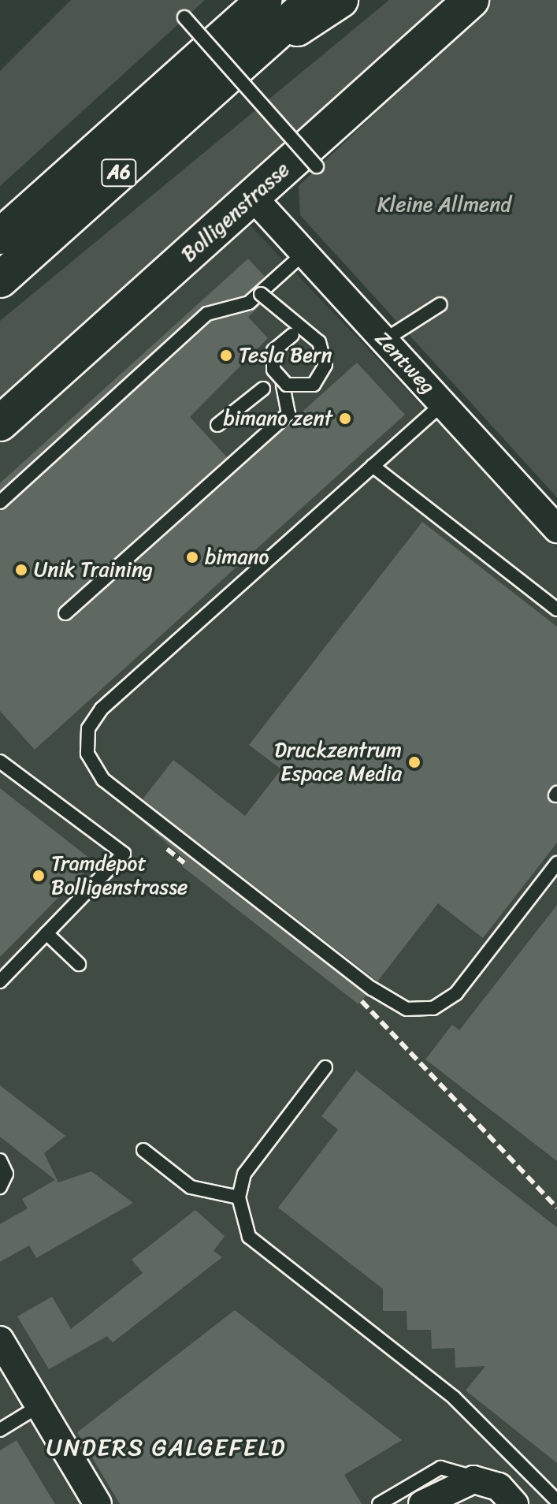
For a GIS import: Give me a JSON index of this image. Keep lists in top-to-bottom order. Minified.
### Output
{"streets":{"main road":["A6","Bolligenstrasse"],"street":["Zentweg"]},"crossings":[["Bolligenstrasse","Zentweg"]],"districts":["UNDERS GALGEFELD"],"parks":["Kleine Allmend"],"places":["Tesla Bern","bimano zent","bimano","Unik Training","Druckzentrum Espace Media","Tramdepot Bolligenstrasse"]}
